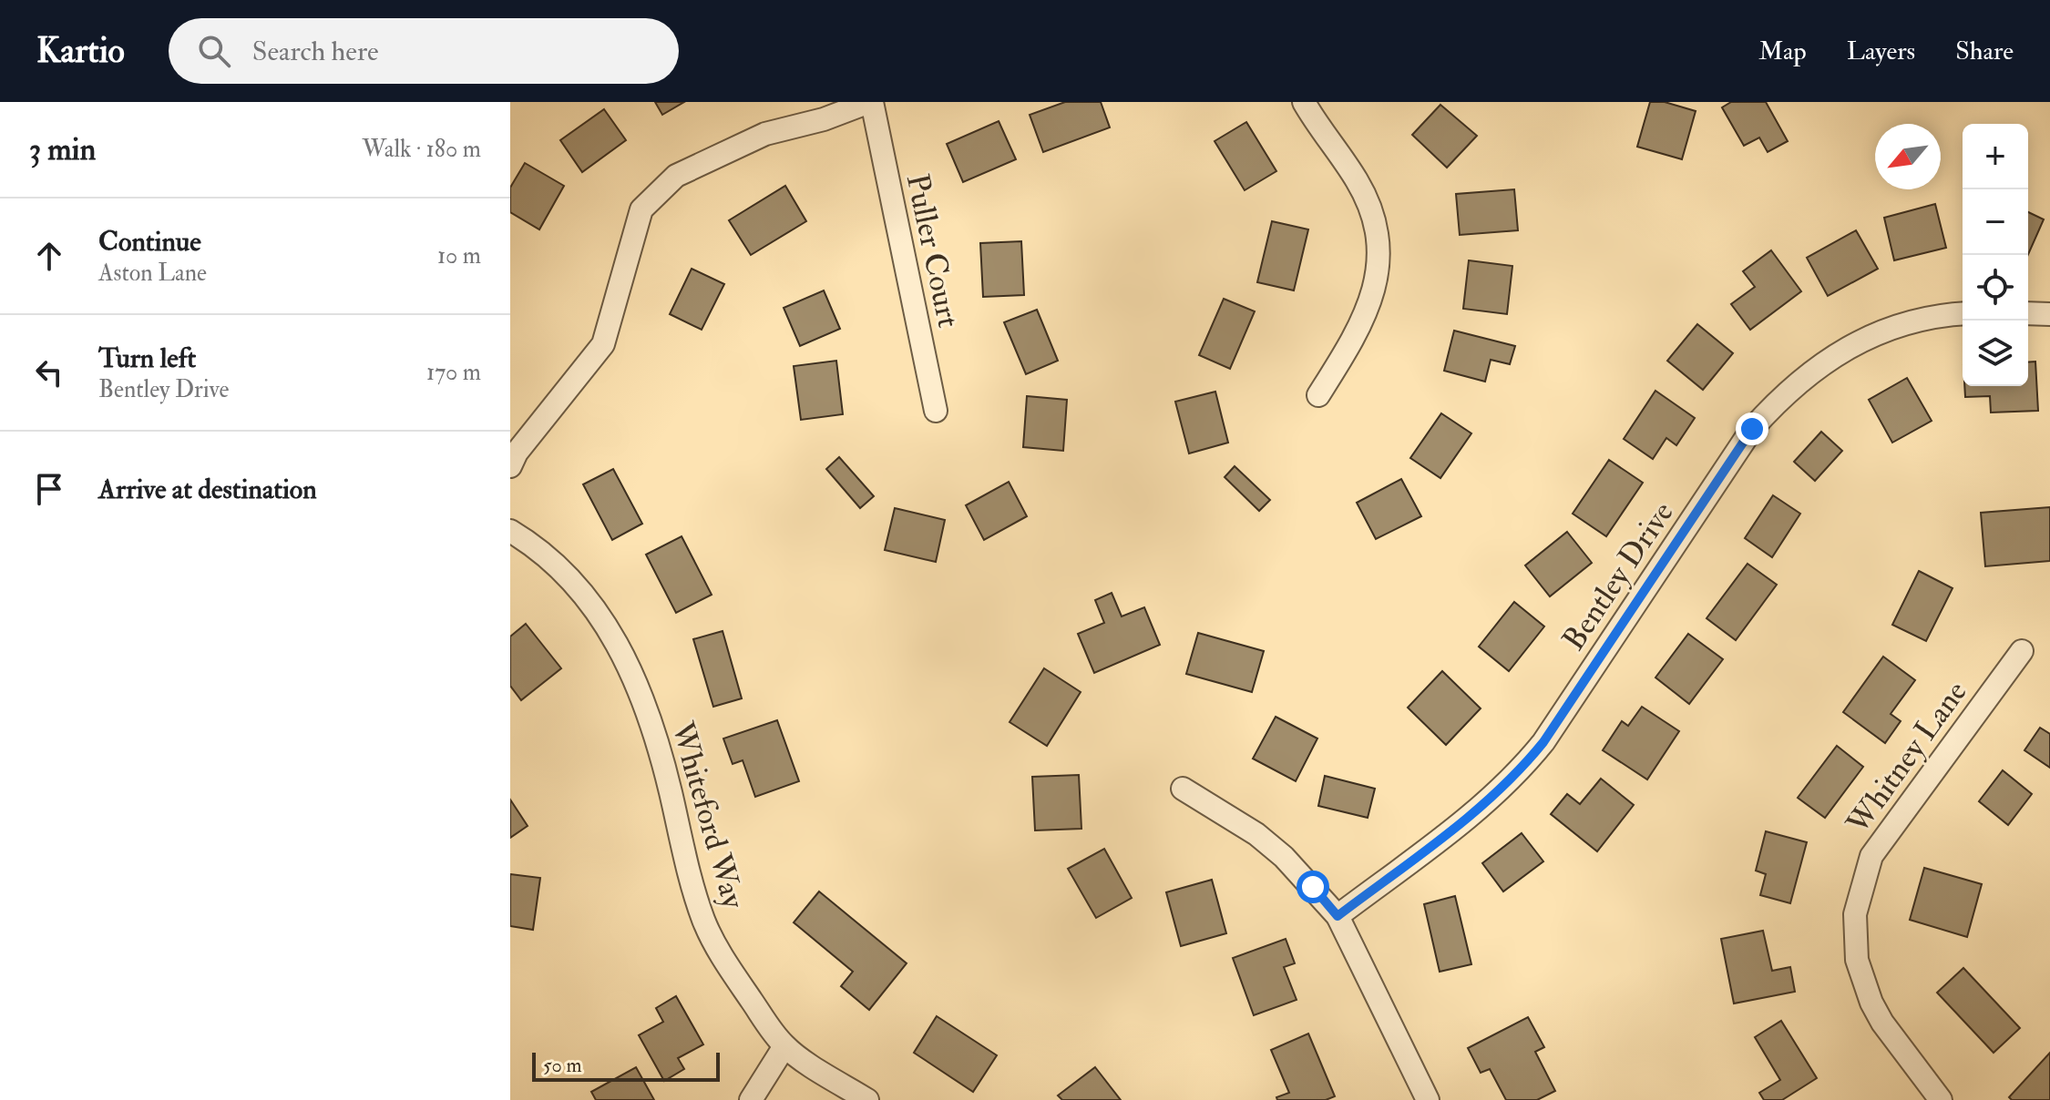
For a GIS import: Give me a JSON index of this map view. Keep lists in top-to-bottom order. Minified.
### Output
{"streets":{"street":["Puller Court","Bentley Drive","Whitney Lane","Whiteford Way"]},"scale_bar":"50 m","north":"bottom left","page":{"header":"Kartio","search":"Search here","nav":["Map","Layers","Share"],"heading":["3 min","Walk · 180 m"],"map_buttons":["+","−"],"list":[["Continue","Aston Lane","10 m"],["Turn left","Bentley Drive","170 m"],"Arrive at destination"],"scale":"50 m"}}
